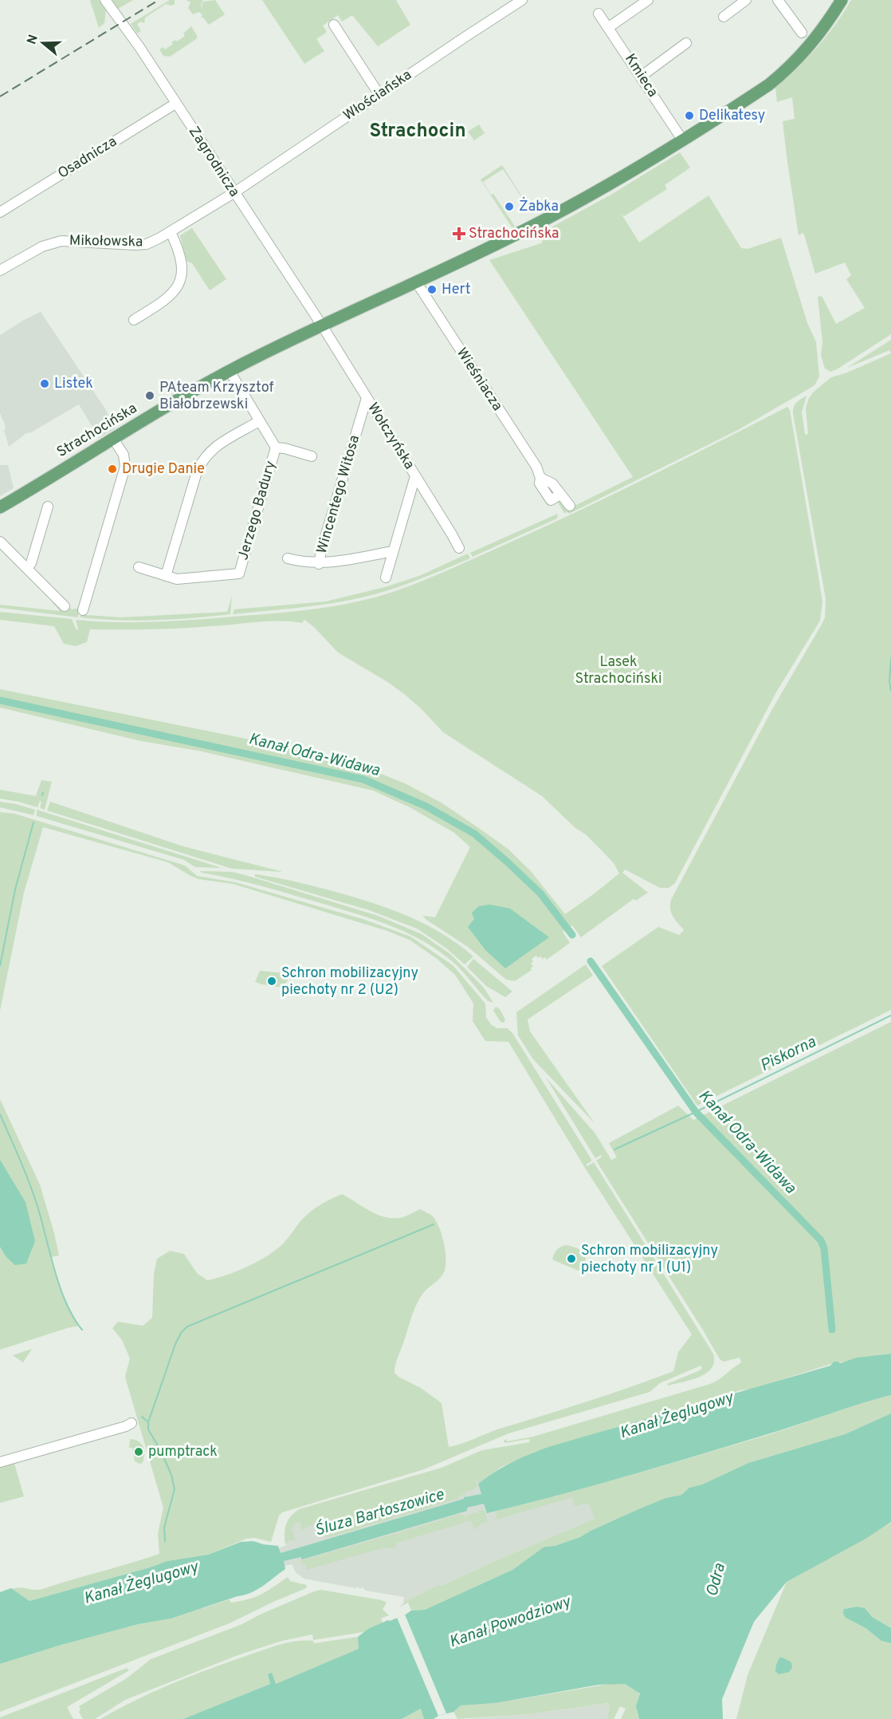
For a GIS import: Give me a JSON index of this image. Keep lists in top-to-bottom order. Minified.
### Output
{"streets":{"main road":["Strachocińska"],"street":["Kmieca","Włościańska","Osadnicza","Zagrodnicza","Mikołowska","Wieśniacza","Wołczyńska","Wincentego Witosa","Jerzego Badury"]},"crossings":[["Kmieca","Strachocińska"],["Włościańska","Zagrodnicza"],["Włościańska","Mikołowska"],["Osadnicza","Zagrodnicza"],["Zagrodnicza","Mikołowska"],["Zagrodnicza","Strachocińska"],["Zagrodnicza","Wołczyńska"],["Wieśniacza","Strachocińska"],["Strachocińska","Wołczyńska"],["Strachocińska","Jerzego Badury"],["Wołczyńska","Wincentego Witosa"]],"districts":["Strachocin"],"water":["Kanał Odra-Widawa","Piskorna","Kanał Żeglugowy","Śluza Bartoszowice","Odra","Kanał Powodziowy"],"parks":["Lasek Strachociński"],"places":{"other":["Delikatesy","Żabka","Hert","Listek","PAteam Krzysztof Białobrzewski","Drugie Danie","Schron mobilizacyjny piechoty nr 2 (U2)","Schron mobilizacyjny piechoty nr 1 (U1)","pumptrack"],"health":["Strachocińska"]},"north":"left"}
